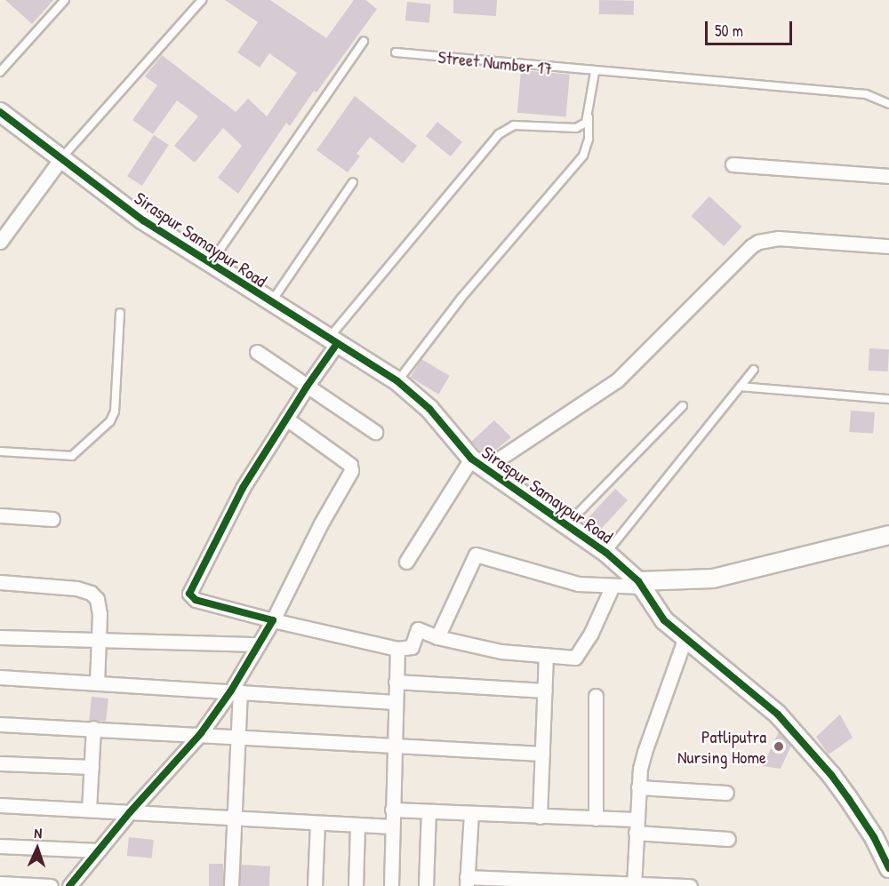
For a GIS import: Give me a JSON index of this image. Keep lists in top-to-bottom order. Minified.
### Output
{"streets":{"street":["Siraspur Samaypur Road"],"lane":["Street Number 17"]},"places":["Patliputra Nursing Home"],"scale_bar":"50 m","north":"top"}
